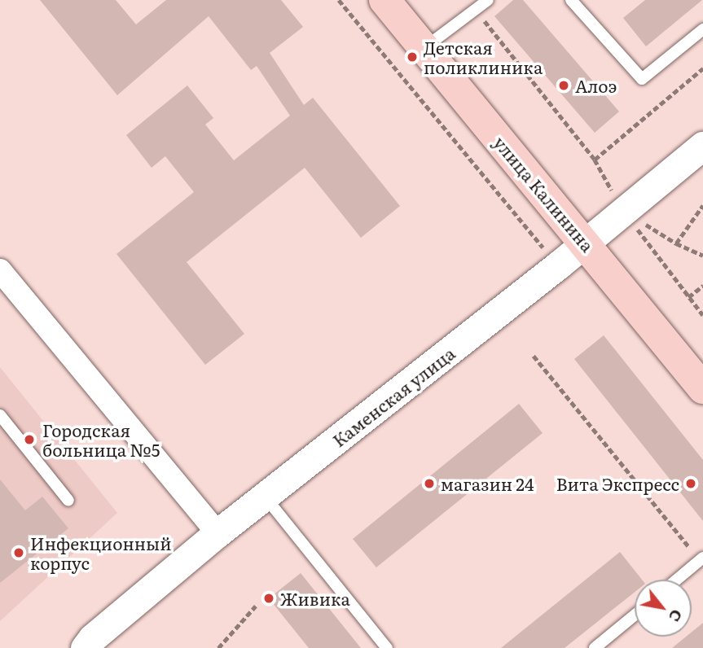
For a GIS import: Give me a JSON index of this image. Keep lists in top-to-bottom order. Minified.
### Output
{"streets":{"main road":["улица Калинина"],"street":["Каменская улица"]},"crossings":[["улица Калинина","Каменская улица"]],"places":["Детская поликлиника","Алоэ","Городская больница №5","магазин 24","Вита Экспресс","Инфекционный корпус","Живика"],"north":"bottom right"}
